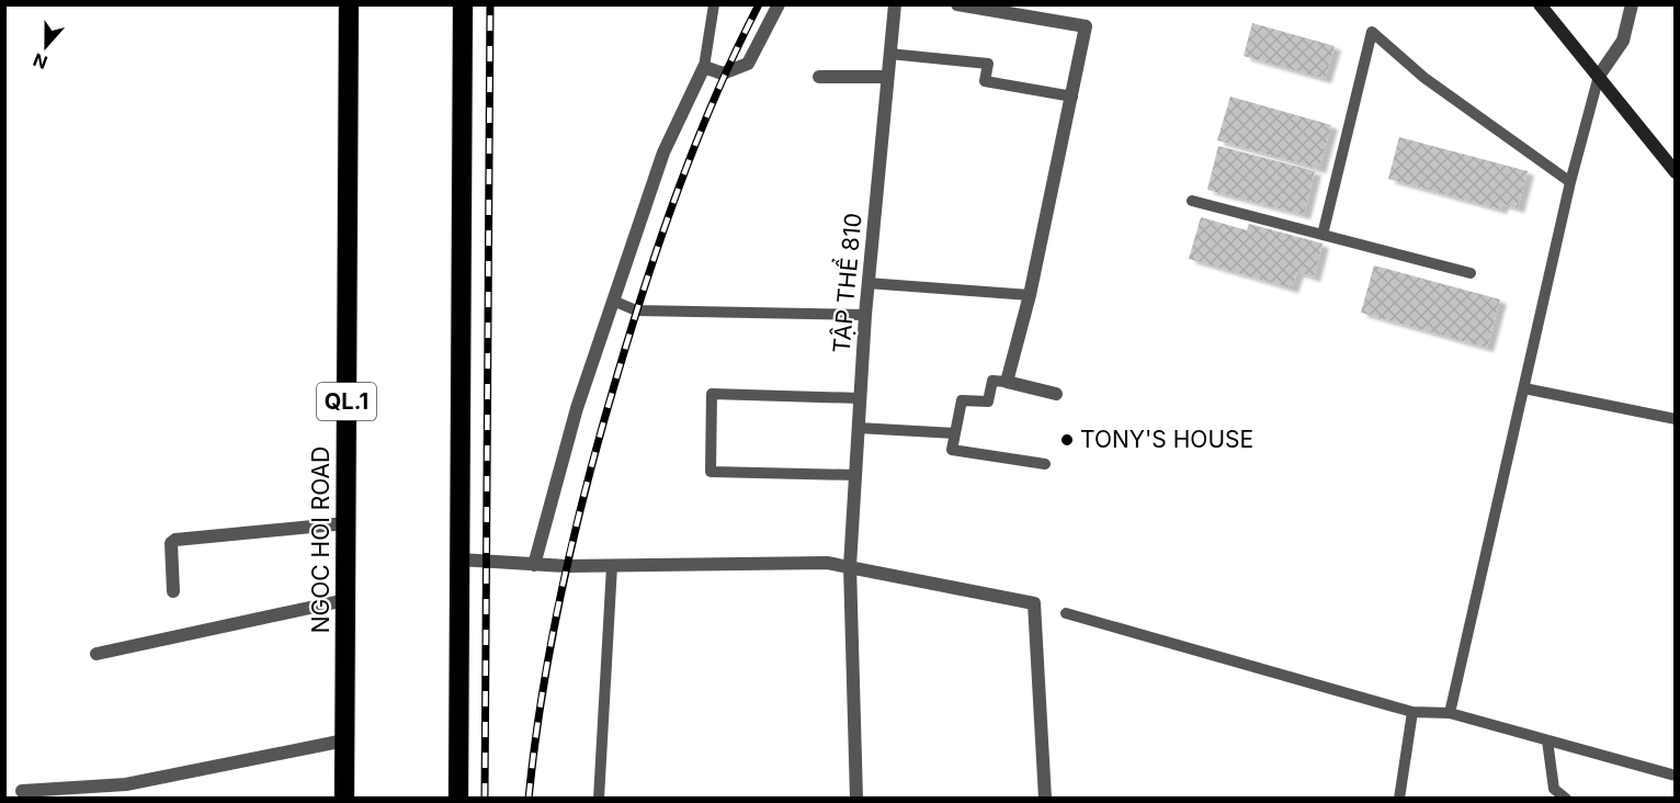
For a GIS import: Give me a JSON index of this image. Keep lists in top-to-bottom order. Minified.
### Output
{"streets":{"highway":["QL.1","NGOC HOI ROAD"],"street":["TẬP THỂ 810"]},"places":["TONY'S HOUSE"],"north":"bottom"}
